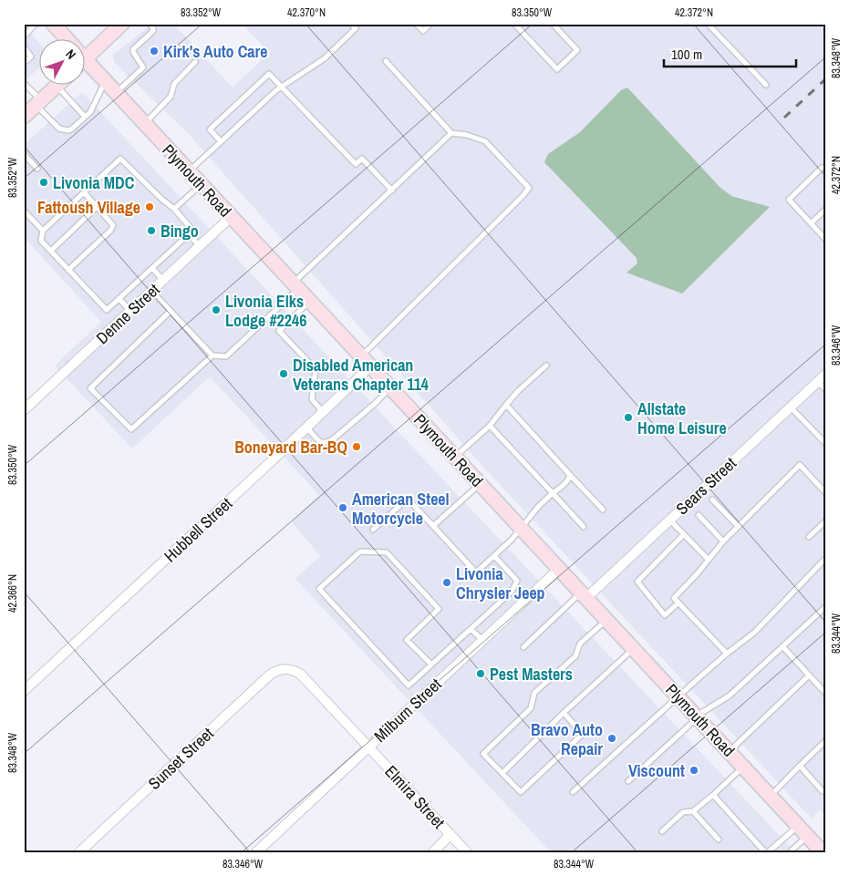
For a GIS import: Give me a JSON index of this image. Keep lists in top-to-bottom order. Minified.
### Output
{"streets":{"main road":["Plymouth Road"],"street":["Denne Street","Sears Street","Hubbell Street","Milburn Street","Sunset Street","Elmira Street"]},"crossings":[["Plymouth Road","Denne Street"],["Plymouth Road","Sears Street"],["Plymouth Road","Hubbell Street"],["Plymouth Road","Milburn Street"],["Milburn Street","Elmira Street"],["Sunset Street","Elmira Street"]],"places":["Kirk's Auto Care","Livonia MDC","Fattoush Village","Bingo","Livonia Elks Lodge #2246","Disabled American Veterans Chapter 114","Allstate Home Leisure","Boneyard Bar-BQ","American Steel Motorcycle","Livonia Chrysler Jeep","Pest Masters","Bravo Auto Repair","Viscount"],"scale_bar":"100 m","north":"top right","coordinates":["83.352°W","42.370°N","83.350°W","42.372°N","83.348°W","83.346°W","42.366°N","83.344°W"]}
